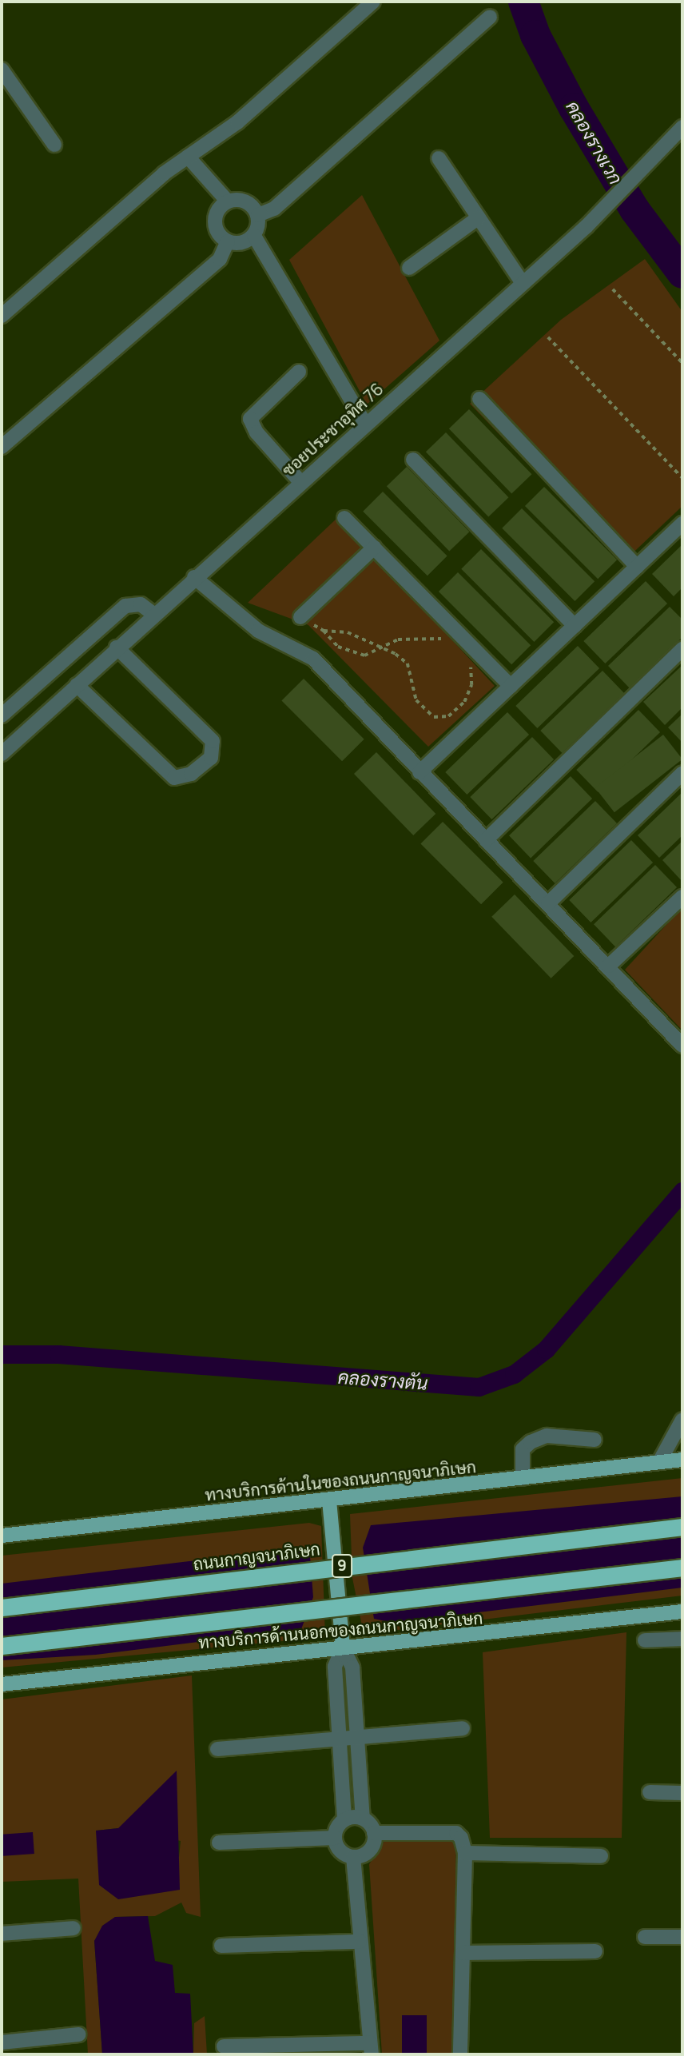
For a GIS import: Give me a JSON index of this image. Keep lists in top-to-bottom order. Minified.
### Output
{"streets":{"highway":["ถนนกาญจนาภิเษก","9"],"main road":["ทางบริการด้านในของถนนกาญจนาภิเษก","ทางบริการด้านนอกของถนนกาญจนาภิเษก"],"street":["ซอยประชาอุทิศ 76"]},"water":["คลองรางเวก","คลองรางตัน"]}
